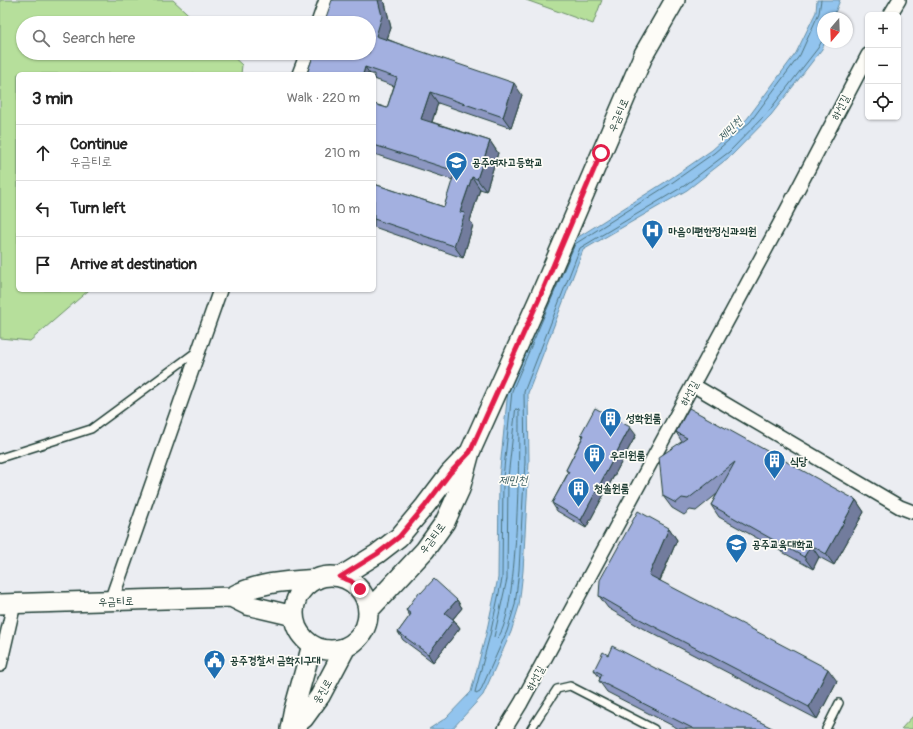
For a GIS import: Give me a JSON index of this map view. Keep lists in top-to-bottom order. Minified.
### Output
{"streets":{"main road":["우금티로","웅진로"],"street":["하선길"]},"crossings":[["우금티로","웅진로"]],"water":["제민천"],"places":{"school or university":["공주여자고등학교","공주교육대학교"],"hospital":["마음이편한정신과의원"],"building":["성학원룸","우리원룸","식당","청솔원룸"],"public building":["공주경찰서 금학지구대"]},"north":"bottom","page":{"map_buttons":["+","−"],"search":"Search here","heading":["3 min","Walk · 220 m"],"list":[["Continue","우금티로","210 m"],["Turn left","10 m"],"Arrive at destination"]}}
